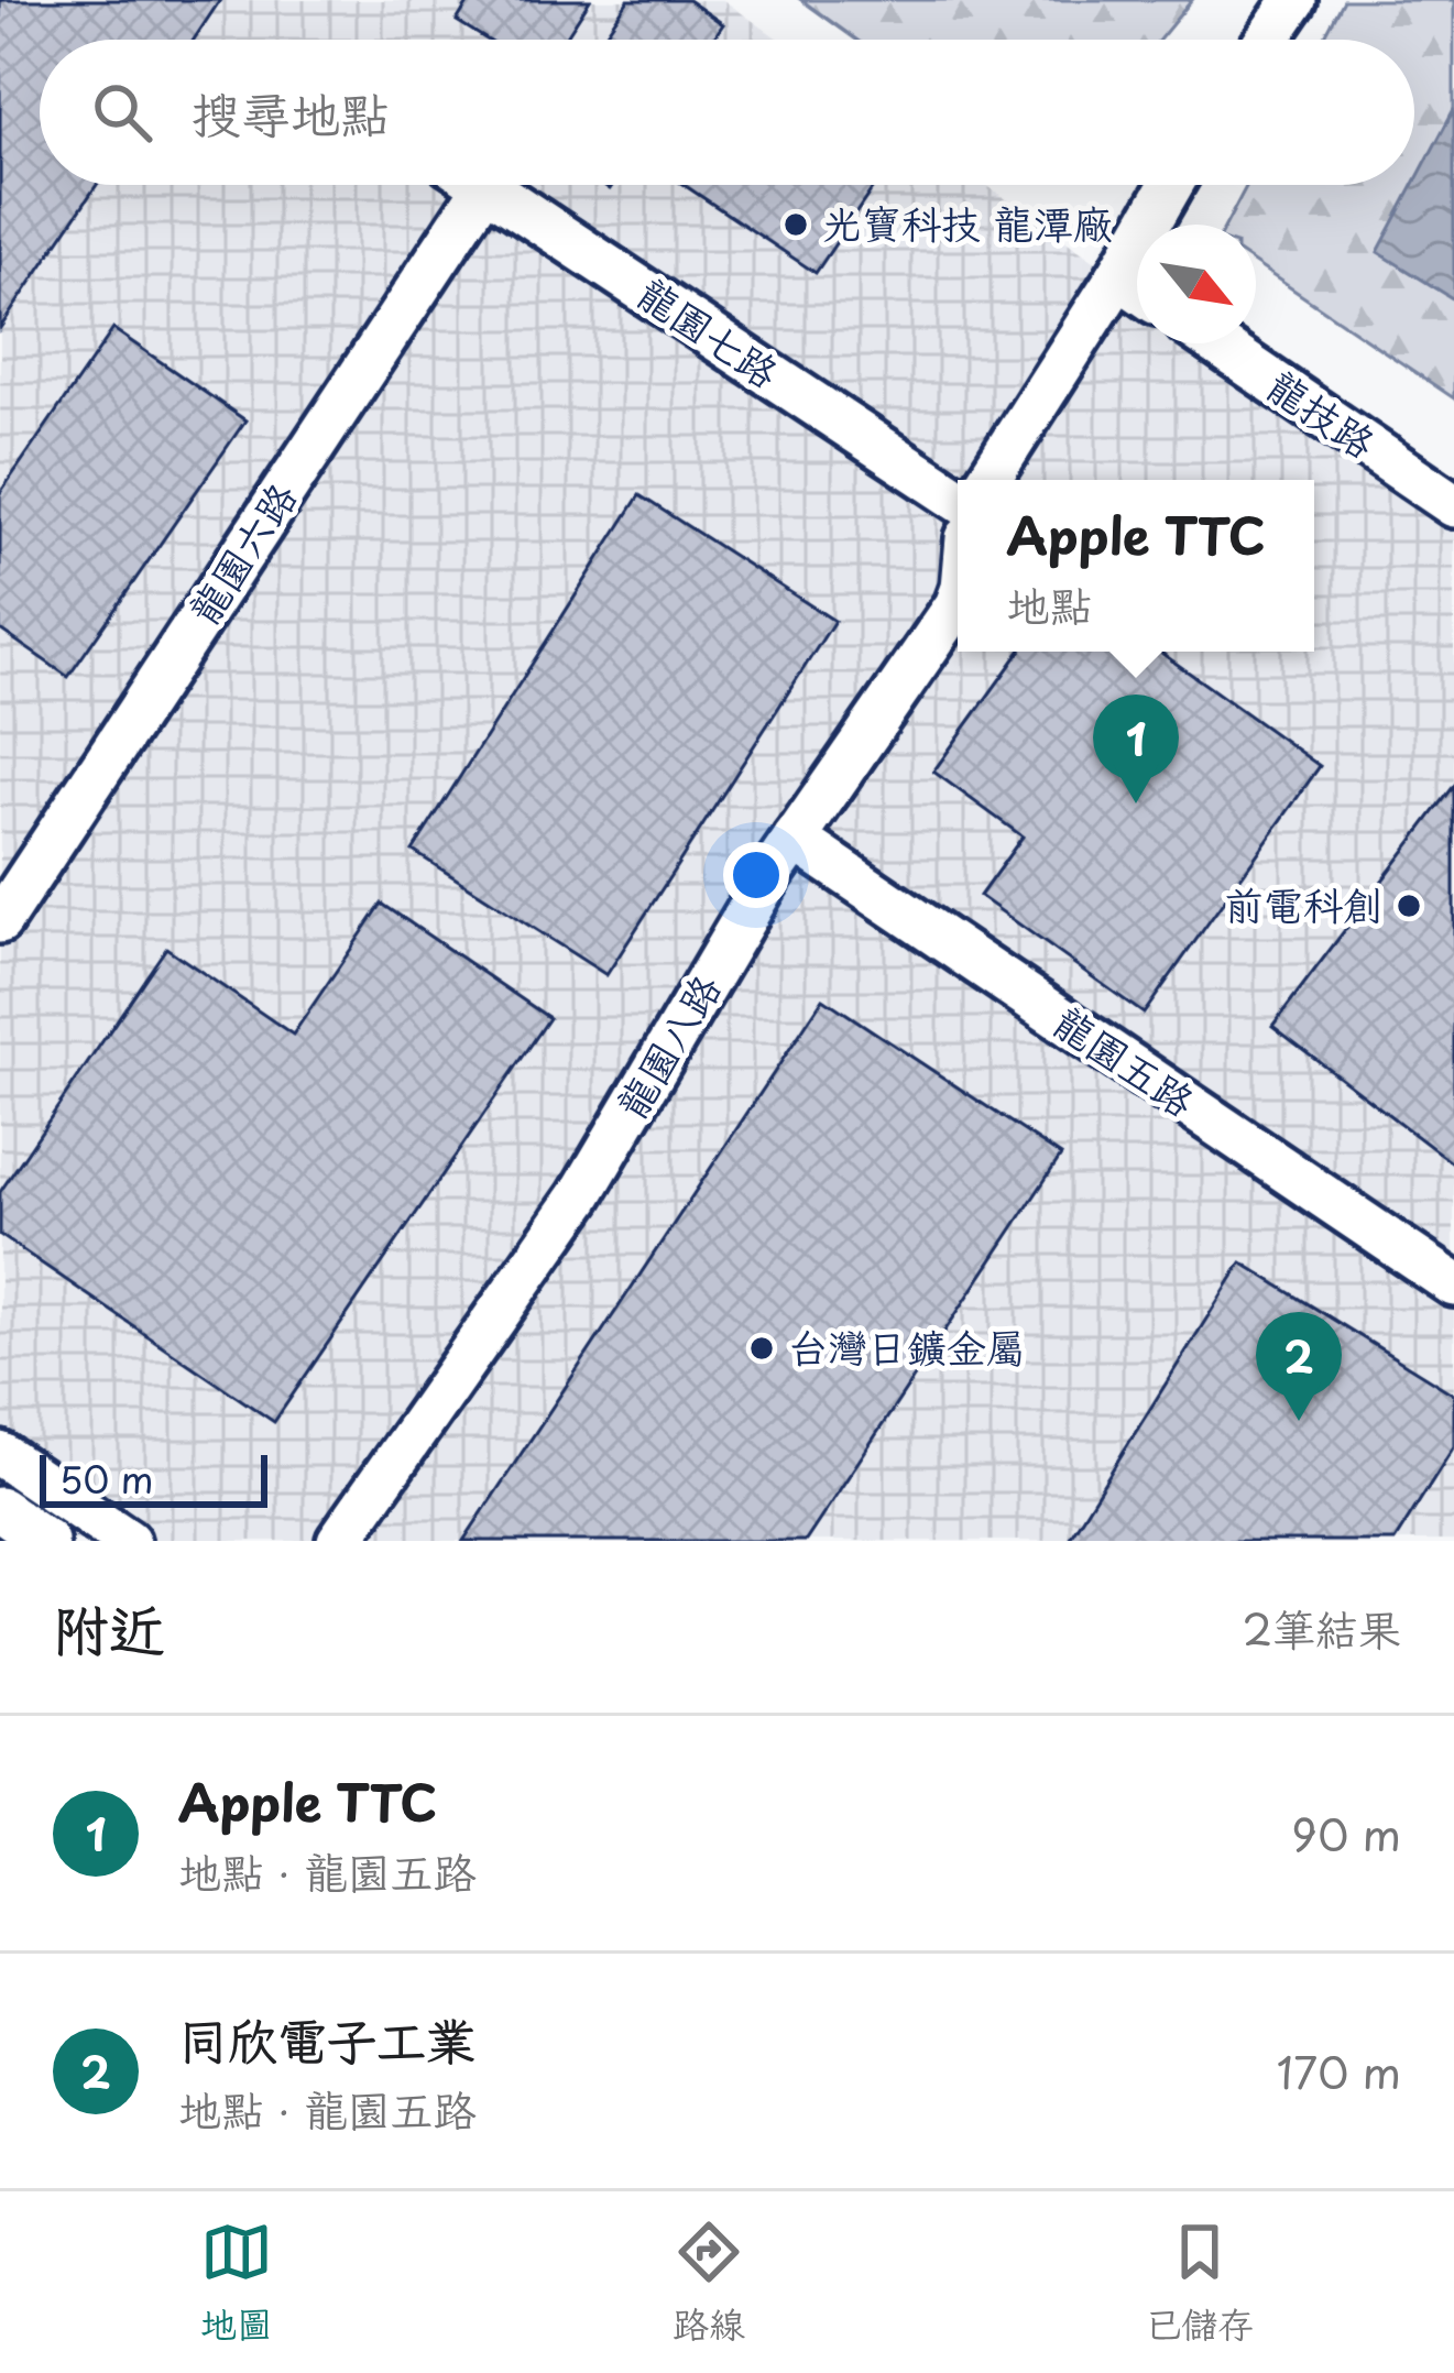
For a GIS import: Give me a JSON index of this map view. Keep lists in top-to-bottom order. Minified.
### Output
{"streets":{"street":["龍園七路","龍技路","龍園六路","龍園八路","龍園五路"]},"crossings":[["龍園七路","龍園六路"],["龍園八路","龍園五路"]],"places":["光寶科技 龍潭廠","前電科創","台灣日鑛金屬"],"scale_bar":"50 m","north":"bottom right","page":{"search":"搜尋地點","popup":["Apple TTC","地點"],"pins":["1","2"],"scale":"50 m","heading":["附近","2筆結果"],"list":[{"mark":"1","name":"Apple TTC","note":"地點 · 龍園五路","value":"90 m"},{"mark":"2","name":"同欣電子工業","note":"地點 · 龍園五路","value":"170 m"}],"nav":["地圖","路線","已儲存"]}}
